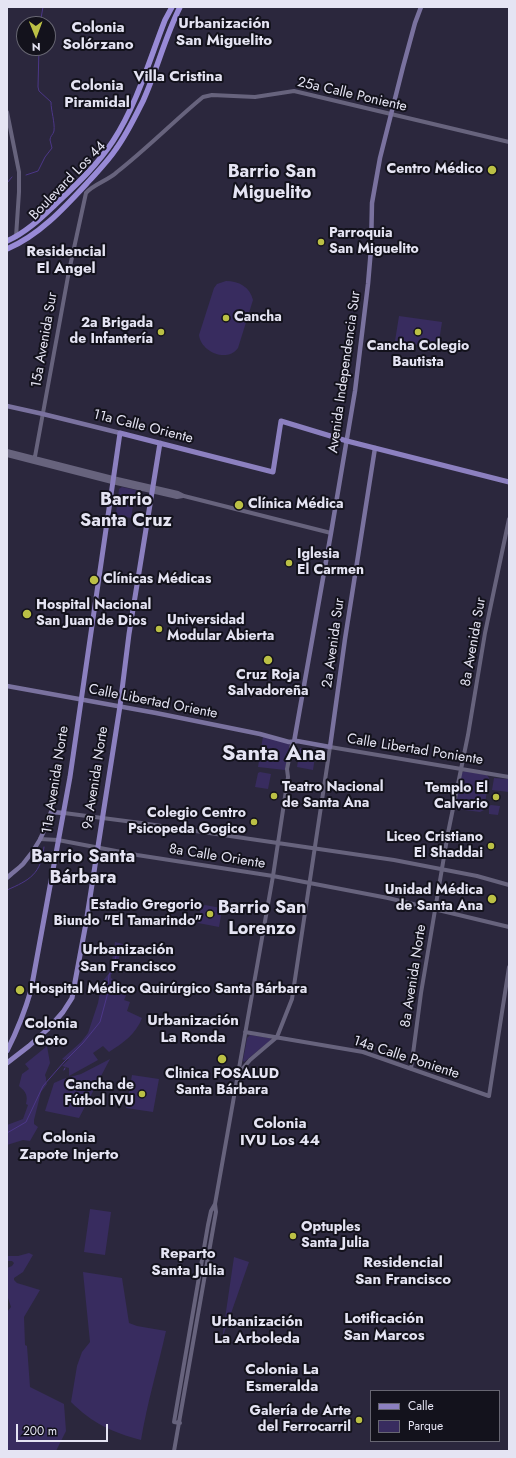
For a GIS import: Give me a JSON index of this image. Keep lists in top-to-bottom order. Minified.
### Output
{"streets":{"highway":["Boulevard Los 44"],"main road":["Avenida Independencia Sur","11a Calle Oriente","2a Avenida Sur","Calle Libertad Oriente","Calle Libertad Poniente","9a Avenida Norte","11a Avenida Norte"],"street":["25a Calle Poniente","15a Avenida Sur","8a Avenida Sur","8a Calle Oriente","8a Avenida Norte","14a Calle Poniente"]},"crossings":[["25a Calle Poniente","15a Avenida Sur"],["25a Calle Poniente","Avenida Independencia Sur"],["15a Avenida Sur","11a Calle Oriente"],["Avenida Independencia Sur","11a Calle Oriente"],["Avenida Independencia Sur","Calle Libertad Oriente"],["Avenida Independencia Sur","Calle Libertad Poniente"],["11a Calle Oriente","9a Avenida Norte"],["11a Calle Oriente","11a Avenida Norte"],["8a Avenida Sur","Calle Libertad Poniente"],["8a Avenida Sur","8a Avenida Norte"],["2a Avenida Sur","Calle Libertad Poniente"],["Calle Libertad Oriente","Calle Libertad Poniente"],["Calle Libertad Oriente","9a Avenida Norte"],["Calle Libertad Oriente","11a Avenida Norte"],["Calle Libertad Poniente","8a Avenida Norte"],["9a Avenida Norte","8a Calle Oriente"],["11a Avenida Norte","8a Calle Oriente"],["8a Calle Oriente","8a Avenida Norte"],["8a Avenida Norte","14a Calle Poniente"]],"districts":["Urbanización San Miguelito","Colonia Solórzano","Villa Cristina","Colonia Piramidal","Barrio San Miguelito","Residencial El Angel","Barrio Santa Cruz","Santa Ana","Barrio Santa Bárbara","Barrio San Lorenzo","Urbanización San Francisco","Urbanización La Ronda","Colonia Coto","Colonia IVU Los 44","Colonia Zapote Injerto","Reparto Santa Julia","Residencial San Francisco","Lotificación San Marcos","Urbanización La Arboleda","Colonia La Esmeralda"],"places":["Centro Médico","Parroquia San Miguelito","Cancha","2a Brigada de Infantería","Cancha Colegio Bautista","Clínica Médica","Iglesia El Carmen","Clínicas Médicas","Hospital Nacional San Juan de Dios","Universidad Modular Abierta","Cruz Roja Salvadoreña","Teatro Nacional de Santa Ana","Templo El Calvario","Colegio Centro Psicopeda Gogico","Liceo Cristiano El Shaddai","Unidad Médica de Santa Ana","Estadio Gregorio Biundo \"El Tamarindo\"","Hospital Médico Quirúrgico Santa Bárbara","Clinica FOSALUD Santa Bárbara","Cancha de Fútbol IVU","Optuples Santa Julia","Galería de Arte del Ferrocarril"],"legend":["Calle","Parque"],"scale_bar":"200 m","north":"bottom"}
